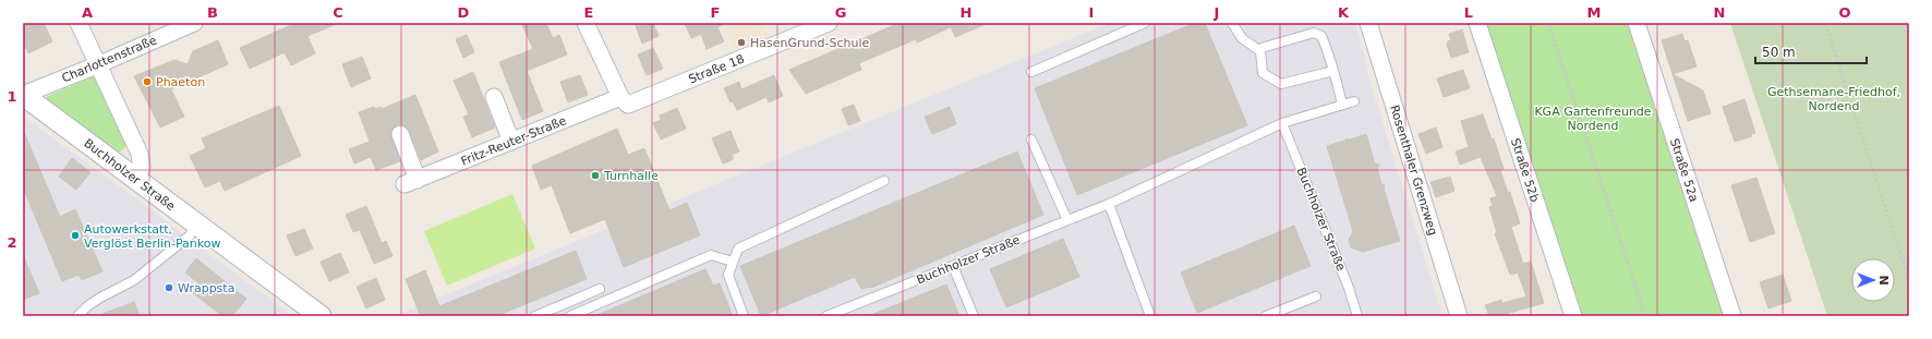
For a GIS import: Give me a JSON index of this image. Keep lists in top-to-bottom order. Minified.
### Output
{"streets":{"street":["Charlottenstraße","Straße 18","Fritz-Reuter-Straße","Rosenthaler Grenzweg","Straße 52b","Straße 52a","Buchholzer Straße"]},"crossings":[["Charlottenstraße","Buchholzer Straße"],["Straße 18","Fritz-Reuter-Straße"]],"parks":["Gethsemane-Friedhof, Nordend","KGA Gartenfreunde Nordend"],"places":["HasenGrund-Schule","Phaeton","Turnhalle","Autowerkstatt, Verglöst Berlin-Pankow","Wrappsta"],"scale_bar":"50 m","north":"right","grid":{"columns":["A","B","C","D","E","F","G","H","I","J","K","L","M","N","O"],"rows":["1","2"]}}
